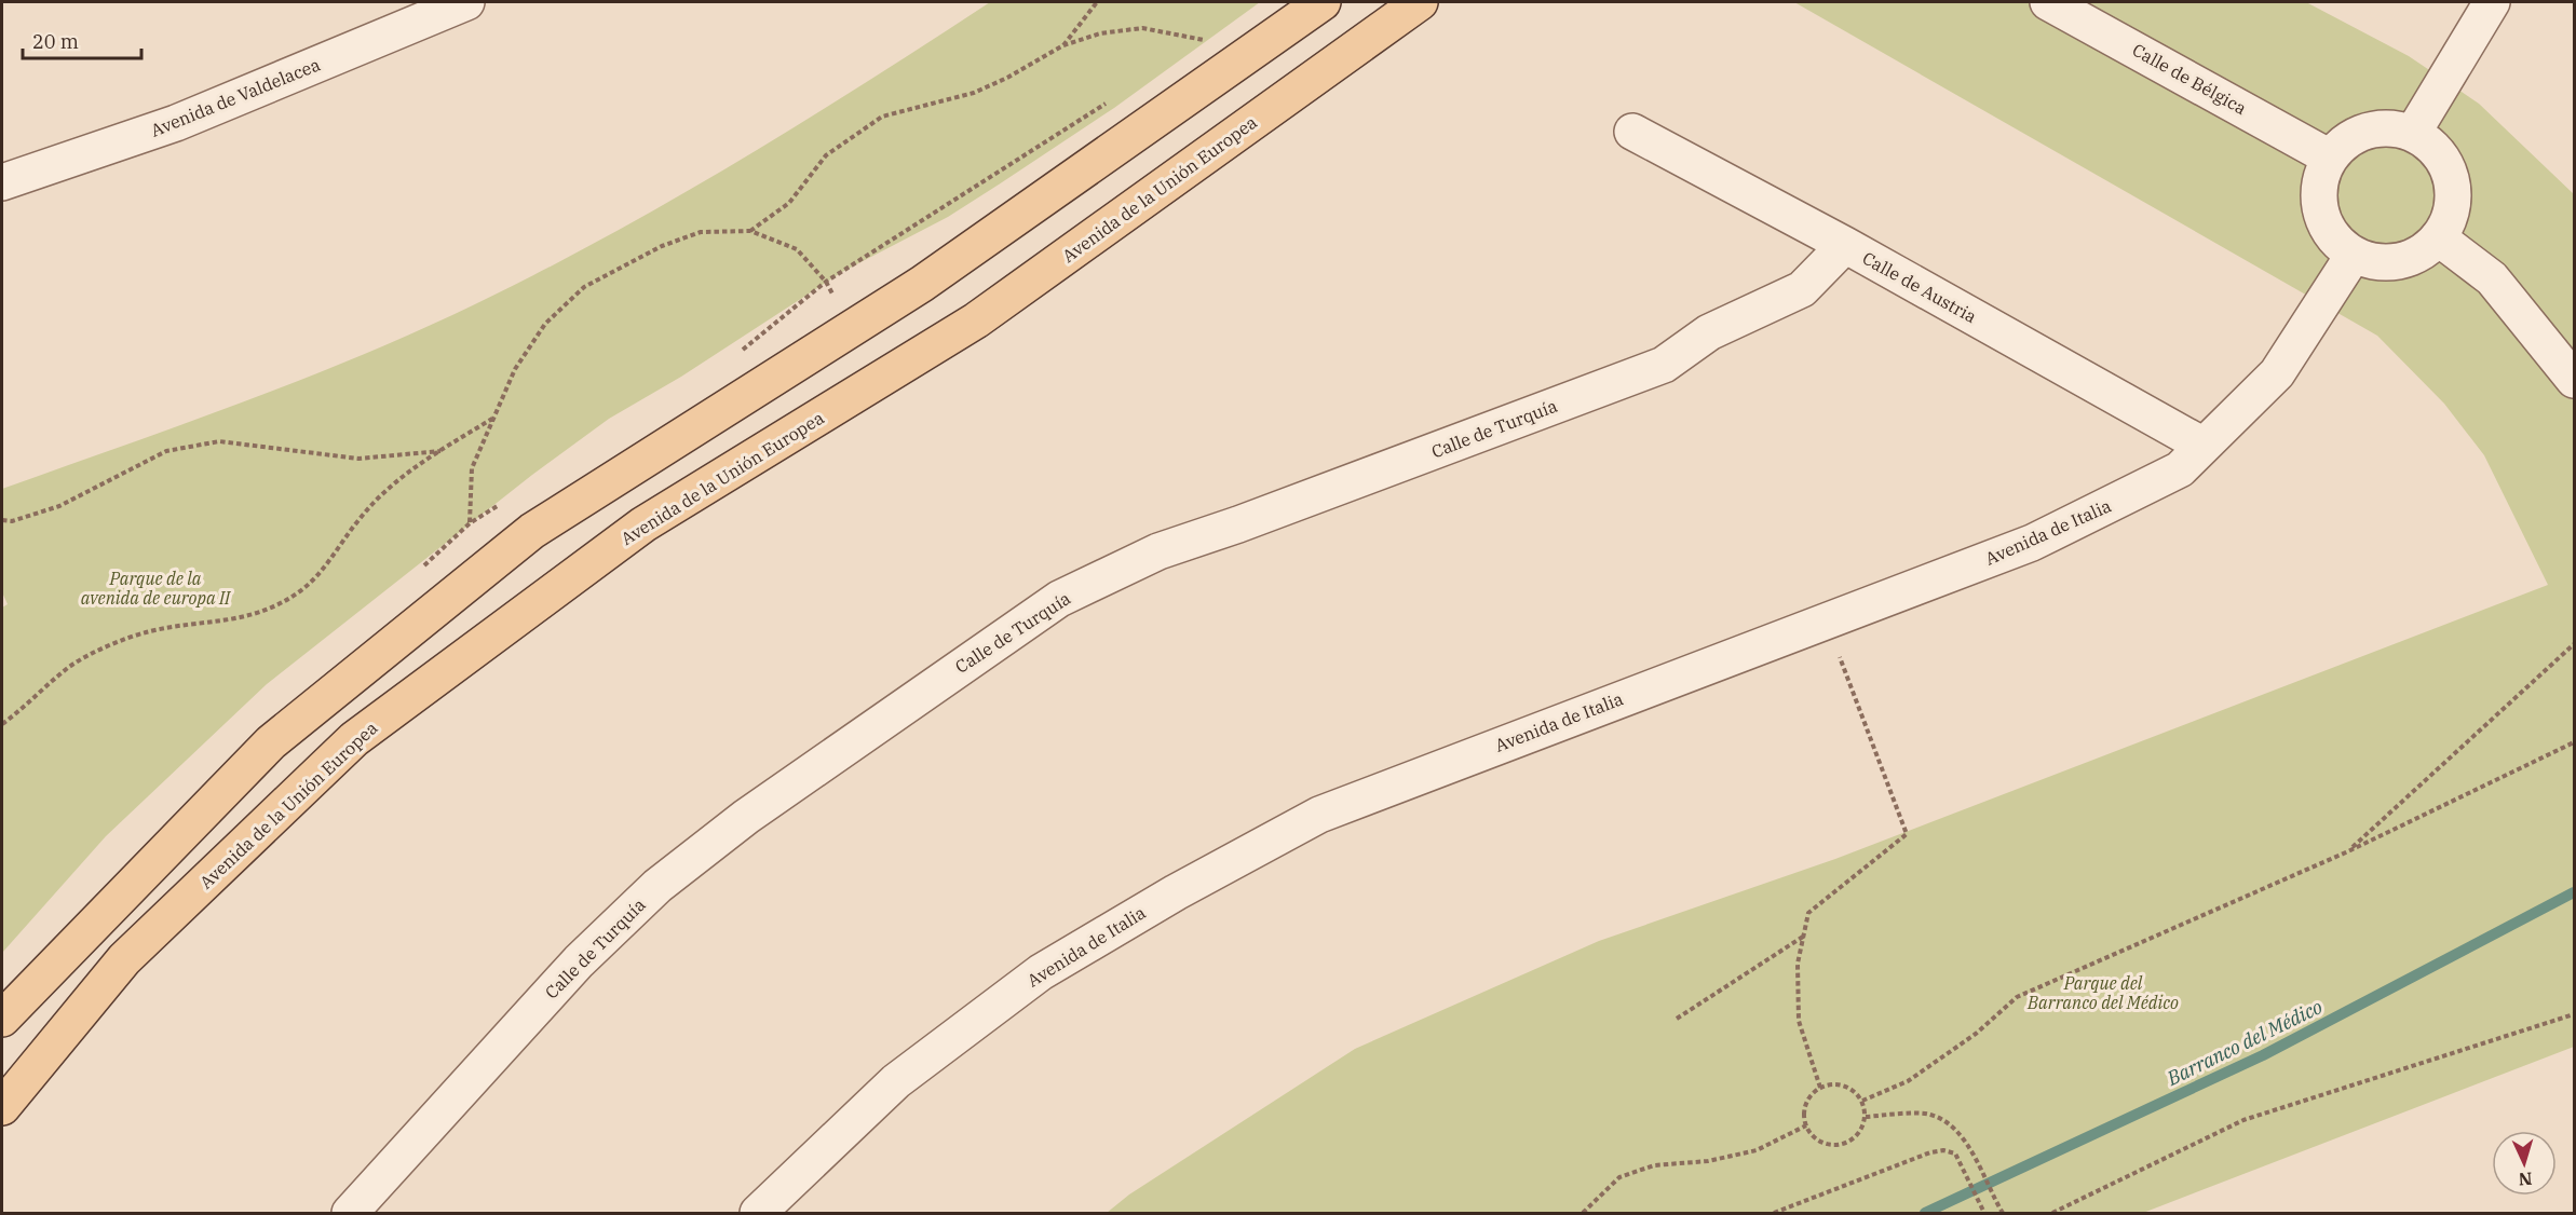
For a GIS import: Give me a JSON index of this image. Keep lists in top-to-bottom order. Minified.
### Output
{"streets":{"main road":["Avenida de la Unión Europea"],"street":["Calle de Bélgica","Avenida de Valdelacea","Calle de Austria","Calle de Turquía","Avenida de Italia"]},"crossings":[["Calle de Bélgica","Avenida de Italia"],["Calle de Austria","Calle de Turquía"],["Calle de Austria","Avenida de Italia"]],"water":["Barranco del Médico"],"parks":["Parque de la avenida de europa II","Parque del Barranco del Médico"],"scale_bar":"20 m","north":"bottom"}
